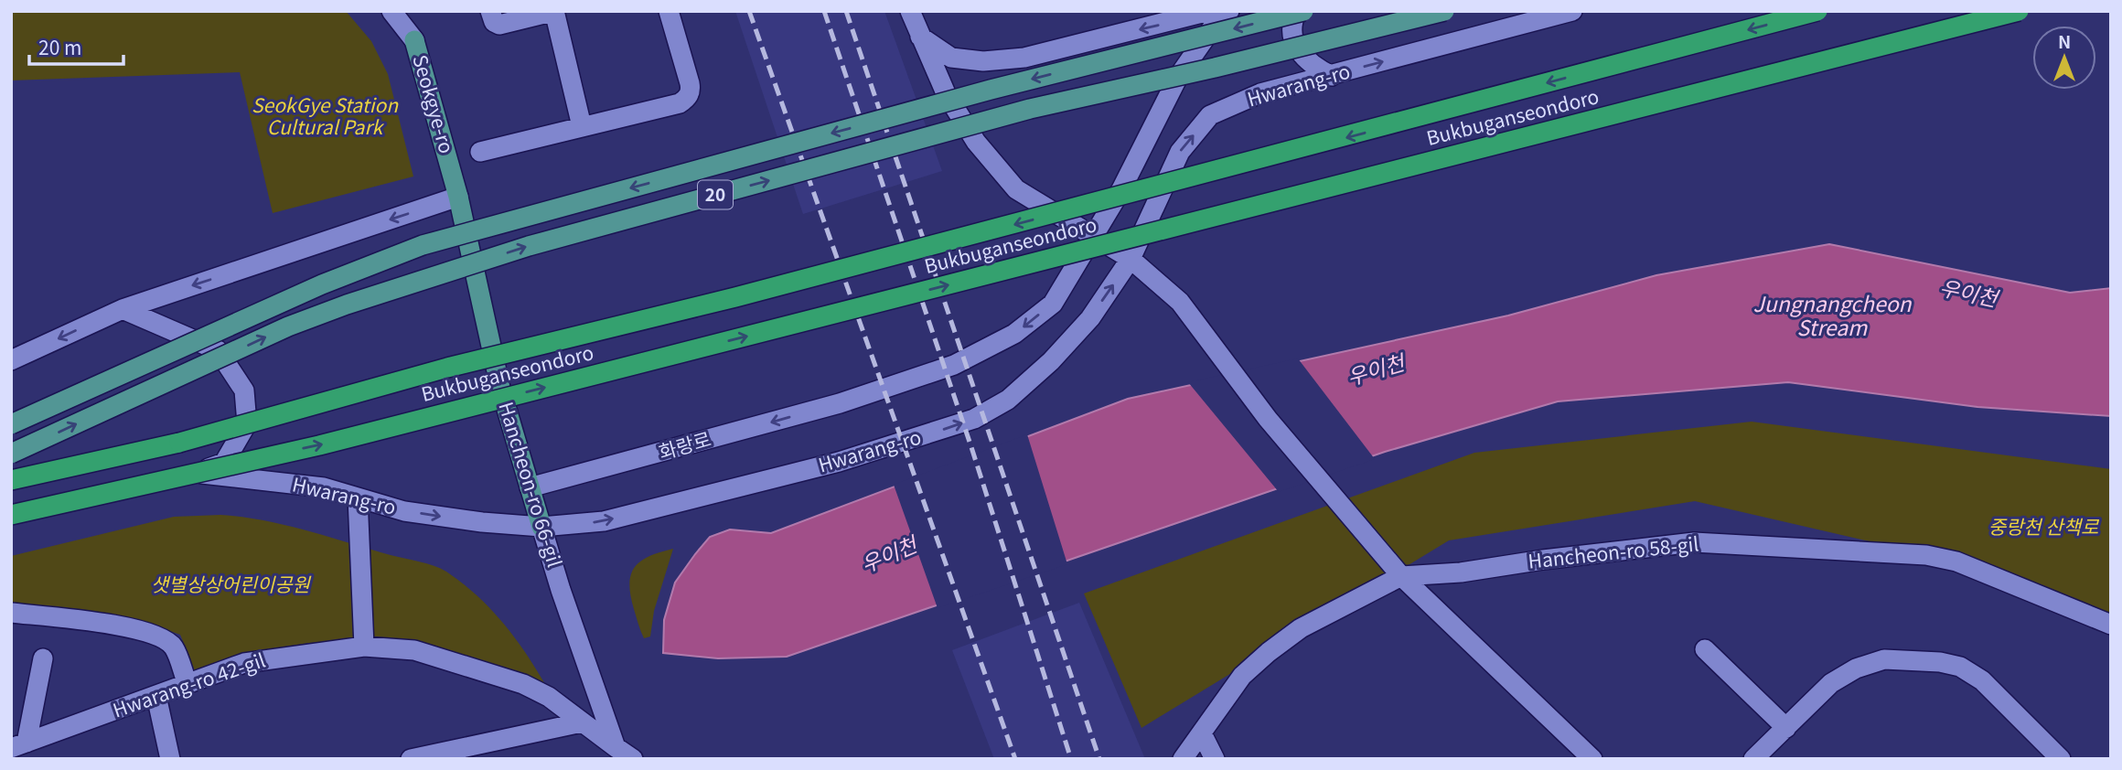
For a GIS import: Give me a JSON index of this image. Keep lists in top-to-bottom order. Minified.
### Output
{"streets":{"highway":["Bukbuganseondoro"],"main road":["Hwarang-ro","Seokgye-ro","20","Hancheon-ro 66-gil"],"street":["화랑로","Hancheon-ro 58-gil","Hwarang-ro 42-gil"]},"crossings":[["Hwarang-ro","Hancheon-ro 66-gil"],["Seokgye-ro","Hancheon-ro 66-gil"],["화랑로","Hancheon-ro 66-gil"],["Hancheon-ro 66-gil","Hwarang-ro 42-gil"]],"one_way":["화랑로"],"water":["우이천","Jungnangcheon Stream"],"parks":["SeokGye Station Cultural Park","중랑천 산책로","샛별상상어린이공원"],"scale_bar":"20 m","north":"top"}
